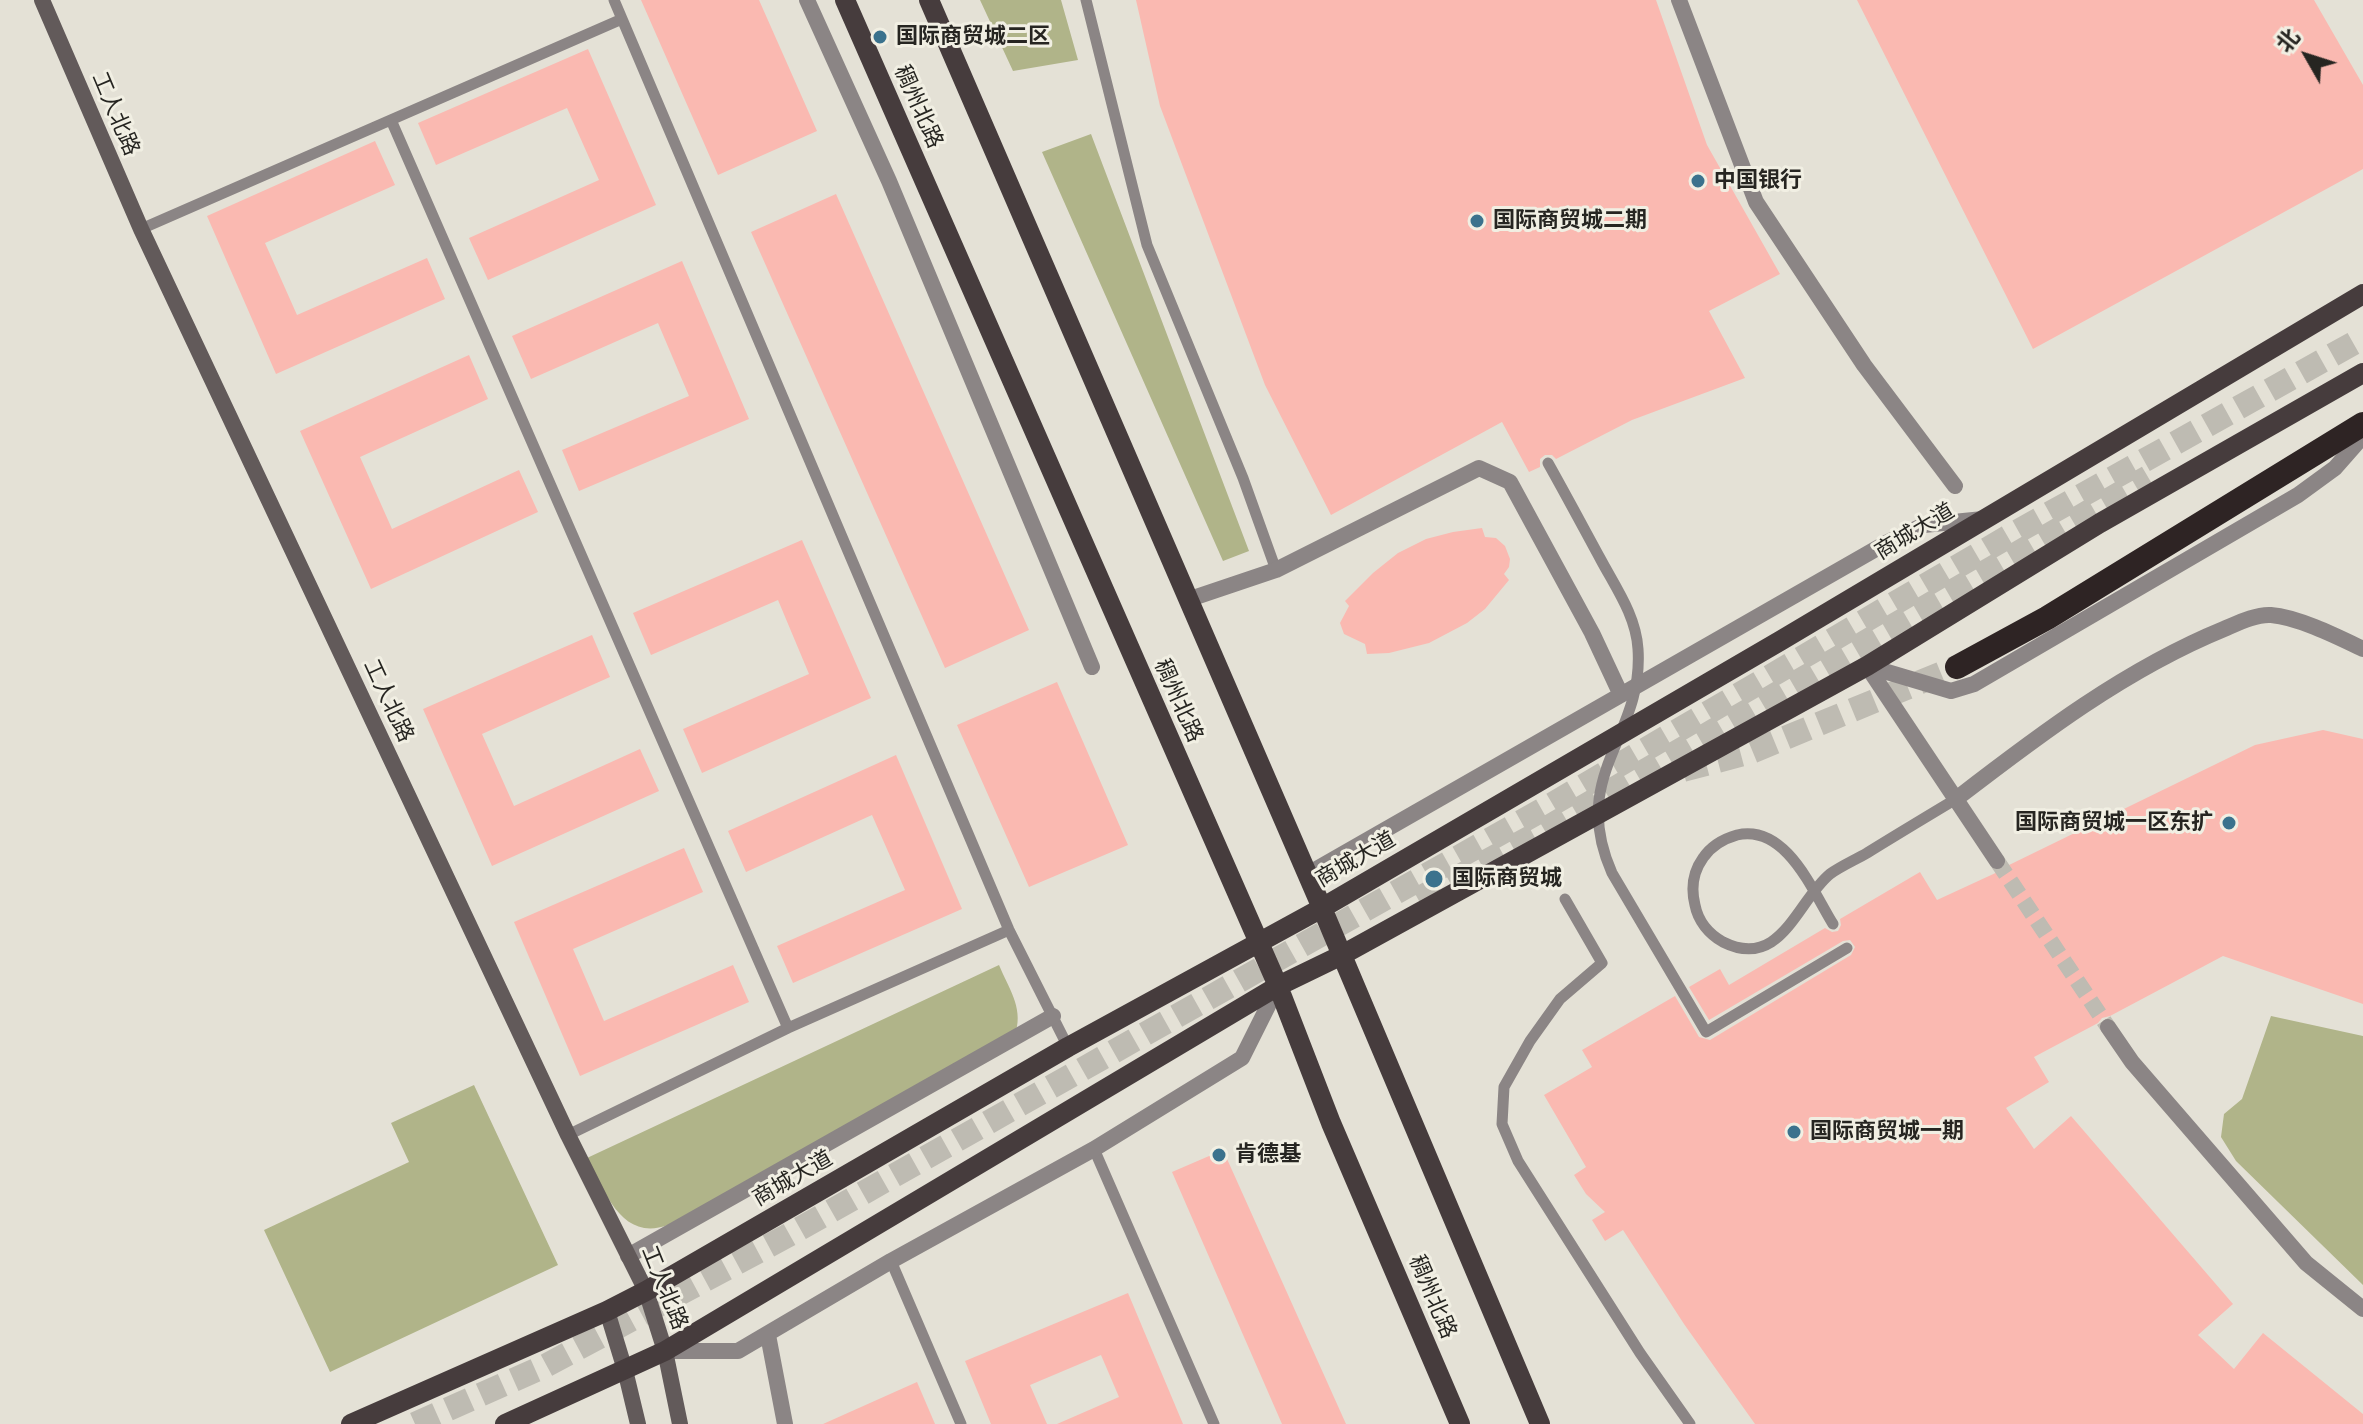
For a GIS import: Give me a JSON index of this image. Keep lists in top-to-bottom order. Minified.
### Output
{"streets":{"main road":["稠州北路","商城大道"],"street":["工人北路"]},"crossings":[["稠州北路","商城大道"],["工人北路","商城大道"]],"places":["国际商贸城二区","中国银行","国际商贸城二期","国际商贸城一区东扩","国际商贸城","国际商贸城一期","肯德基"],"north":"top left"}
